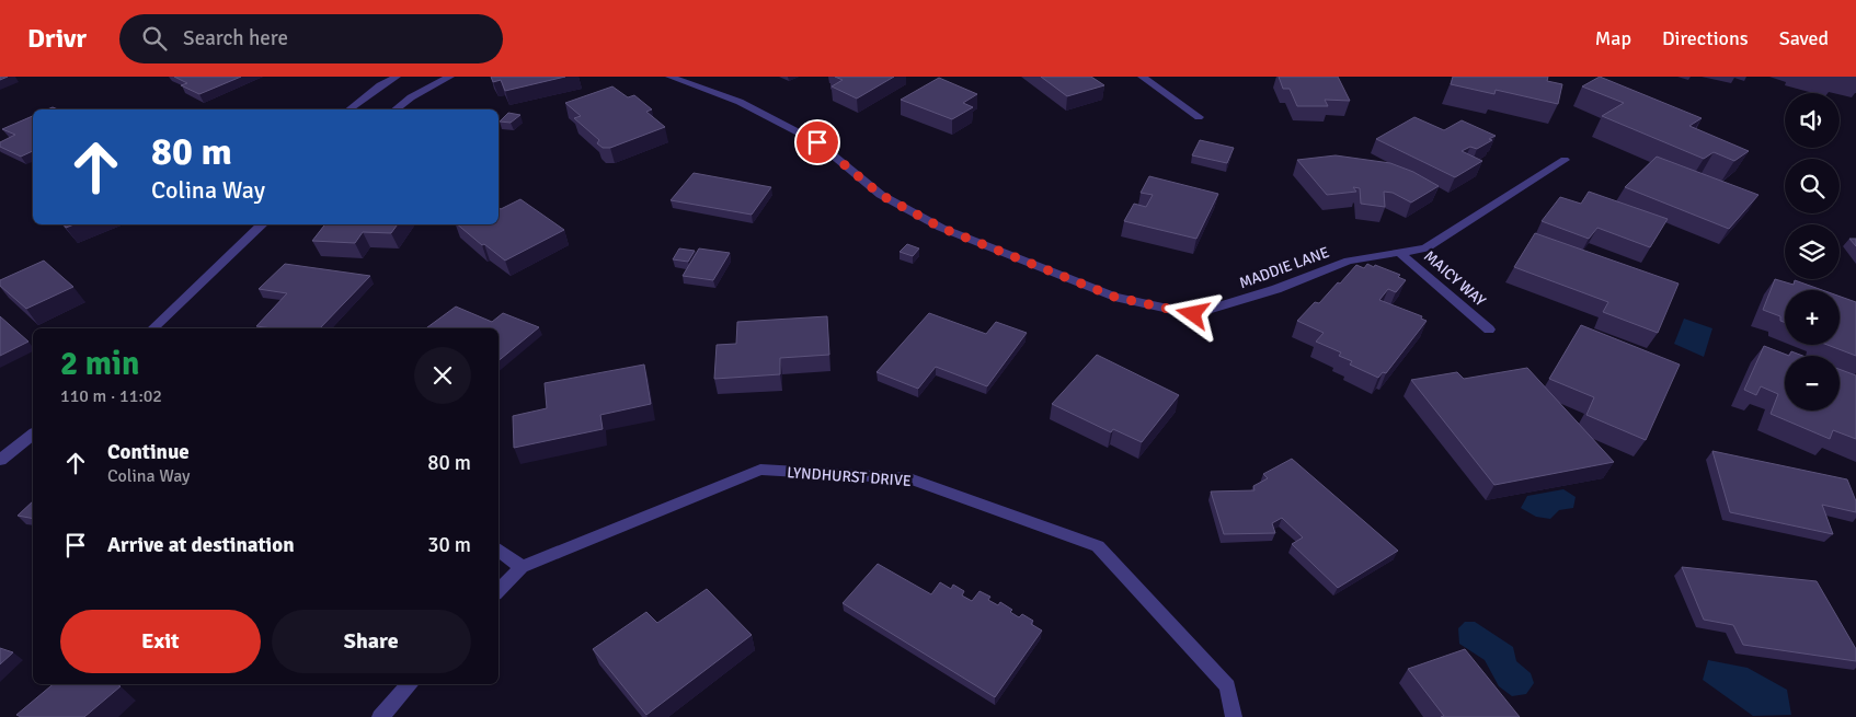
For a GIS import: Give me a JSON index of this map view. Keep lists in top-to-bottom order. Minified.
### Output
{"streets":{"street":["MADDIE LANE","MAICY WAY","LYNDHURST DRIVE"]},"crossings":[["MADDIE LANE","MAICY WAY"]],"page":{"header":"Drivr","search":"Search here","nav":["Map","Directions","Saved"],"map_buttons":["+","−"],"turn":["80 m","Colina Way"],"heading":["2 min","110 m · 11:02"],"list":[{"name":"Continue","note":"Colina Way","value":"80 m"},{"name":"Arrive at destination","value":"30 m"}],"buttons":["Exit","Share"]}}
